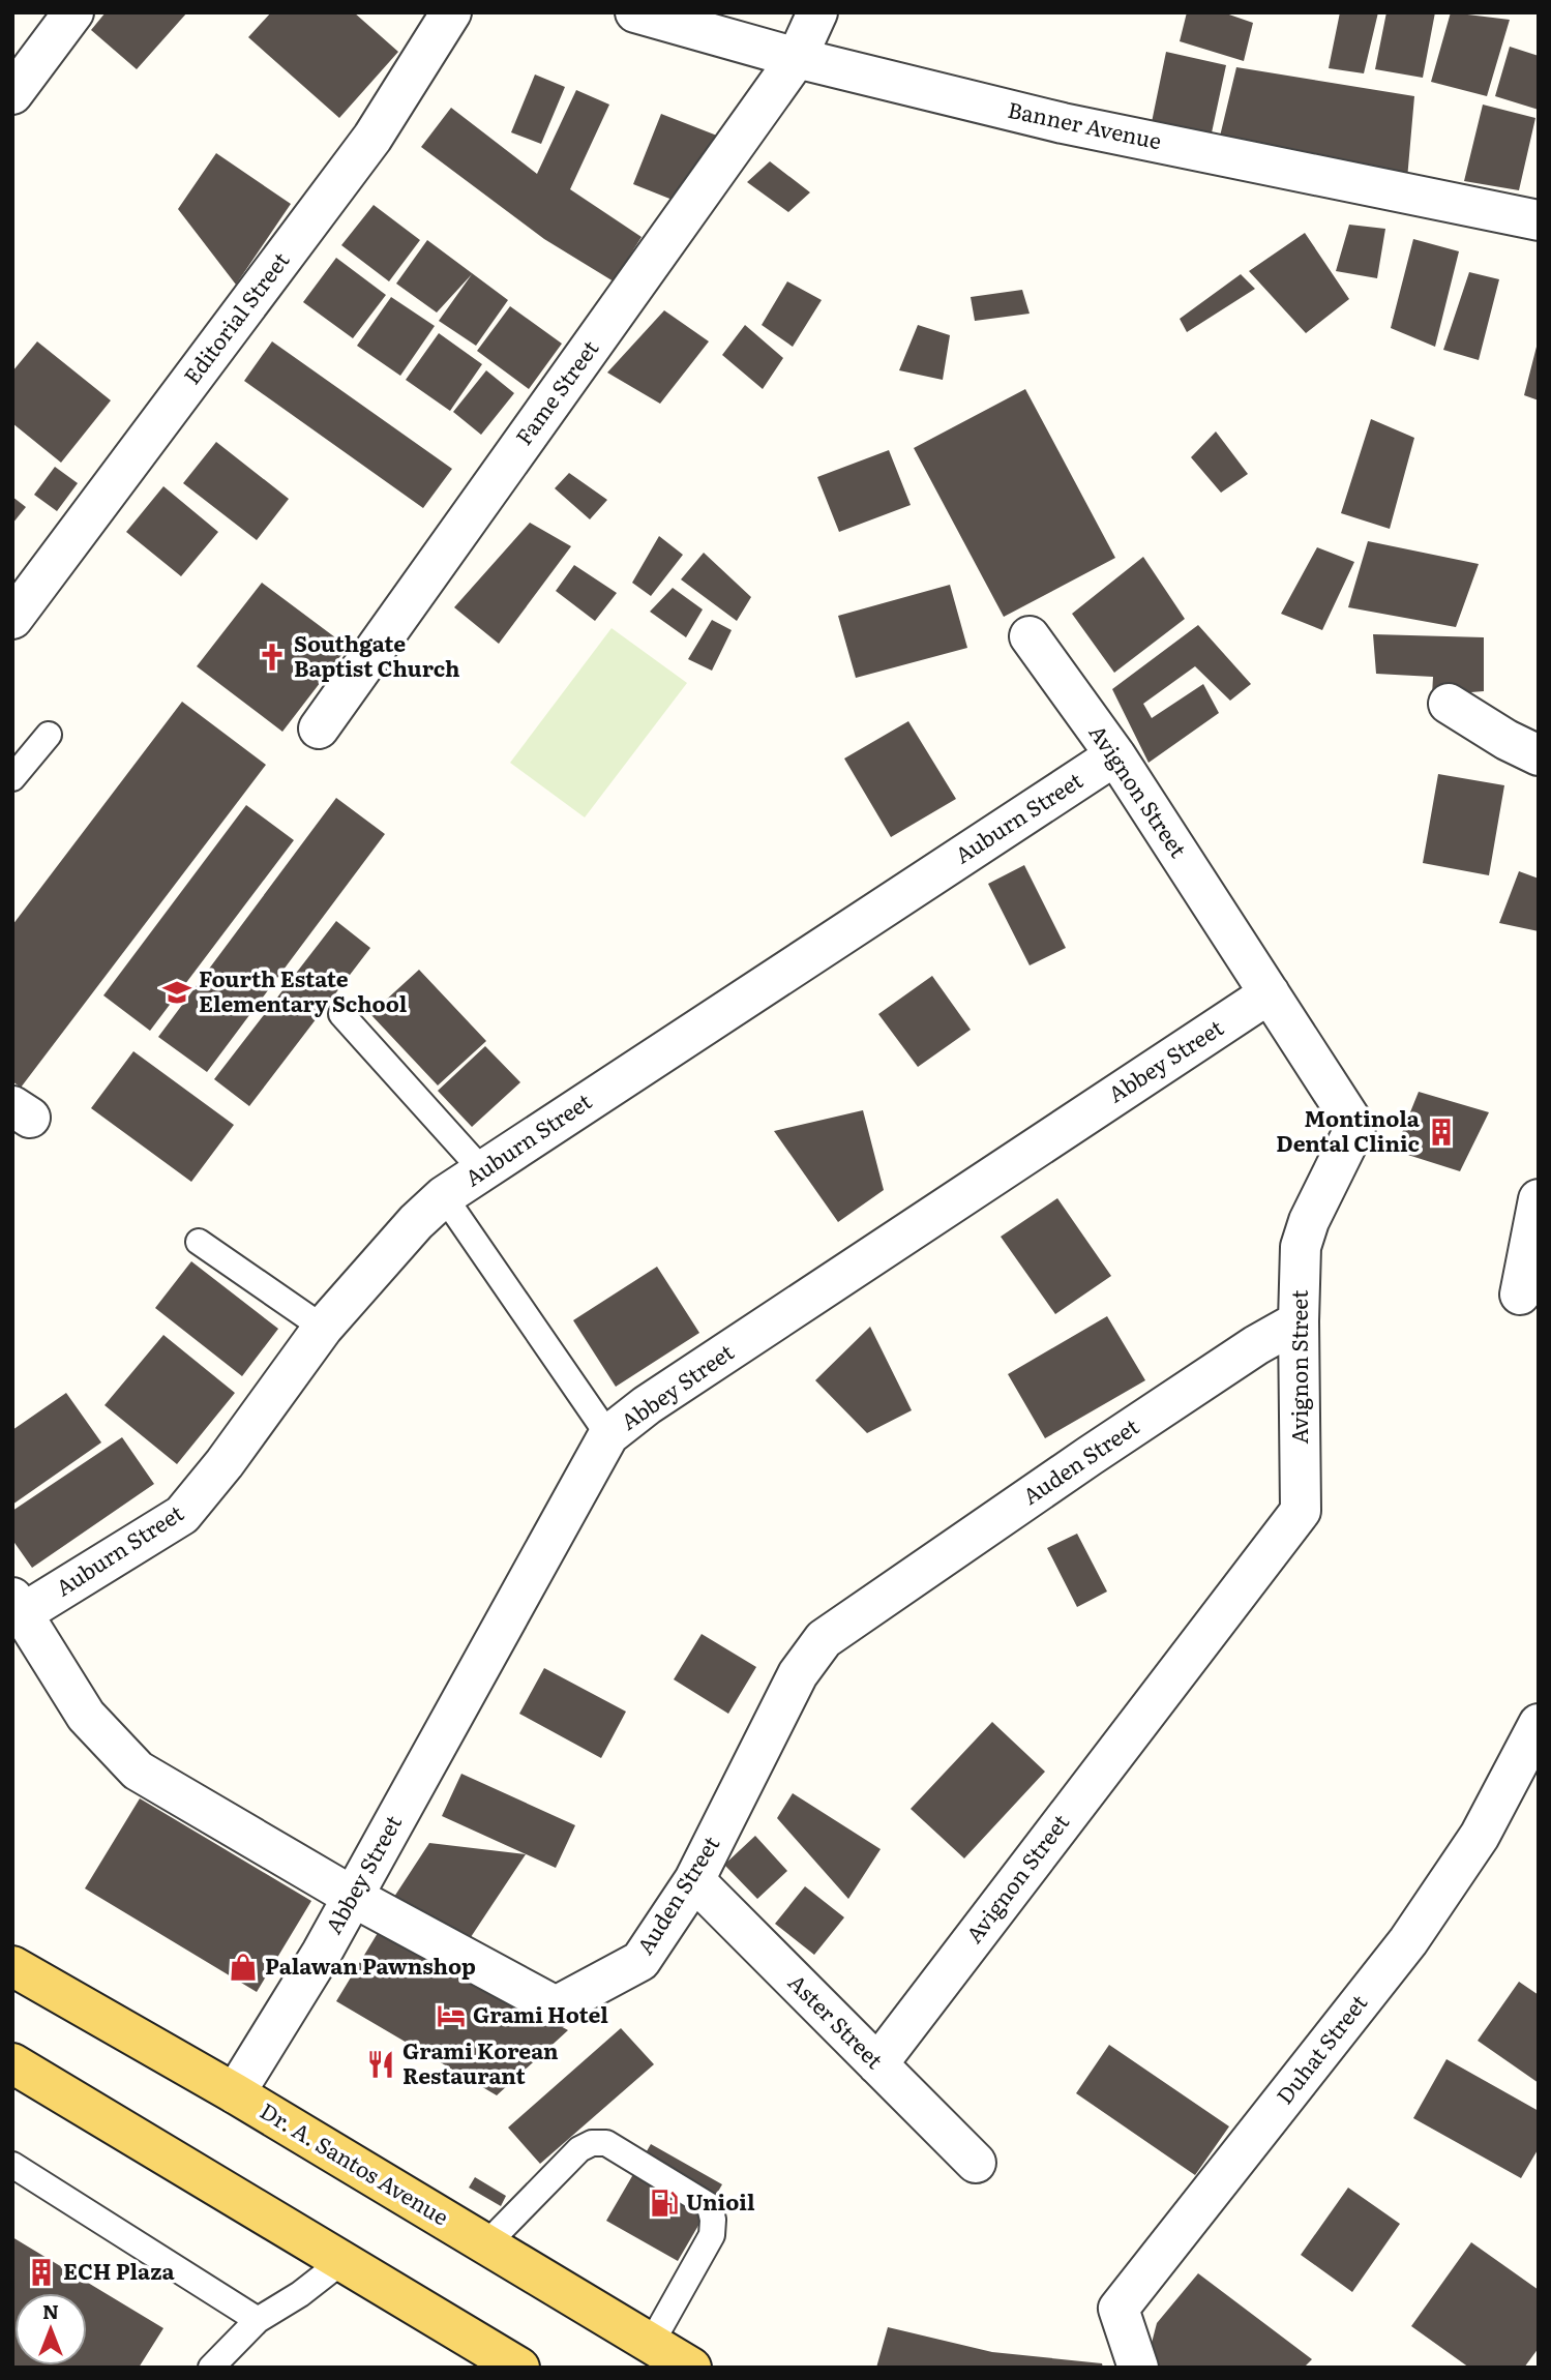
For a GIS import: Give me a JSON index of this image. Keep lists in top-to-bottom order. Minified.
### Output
{"streets":{"main road":["Dr. A. Santos Avenue"],"street":["Banner Avenue","Editorial Street","Fame Street","Avignon Street","Auburn Street","Abbey Street","Auden Street","Aster Street","Duhat Street"]},"crossings":[["Banner Avenue","Fame Street"],["Avignon Street","Auburn Street"],["Avignon Street","Abbey Street"],["Avignon Street","Auden Street"],["Avignon Street","Aster Street"],["Auburn Street","Auden Street"],["Abbey Street","Auden Street"],["Abbey Street","Dr. A. Santos Avenue"],["Auden Street","Aster Street"]],"places":{"church":["Southgate Baptist Church"],"school or university":["Fourth Estate Elementary School"],"building":["Montinola Dental Clinic","ECH Plaza"],"shop":["Palawan Pawnshop"],"hotel":["Grami Hotel"],"restaurant":["Grami Korean Restaurant"],"fuel station":["Unioil"]},"north":"top"}
